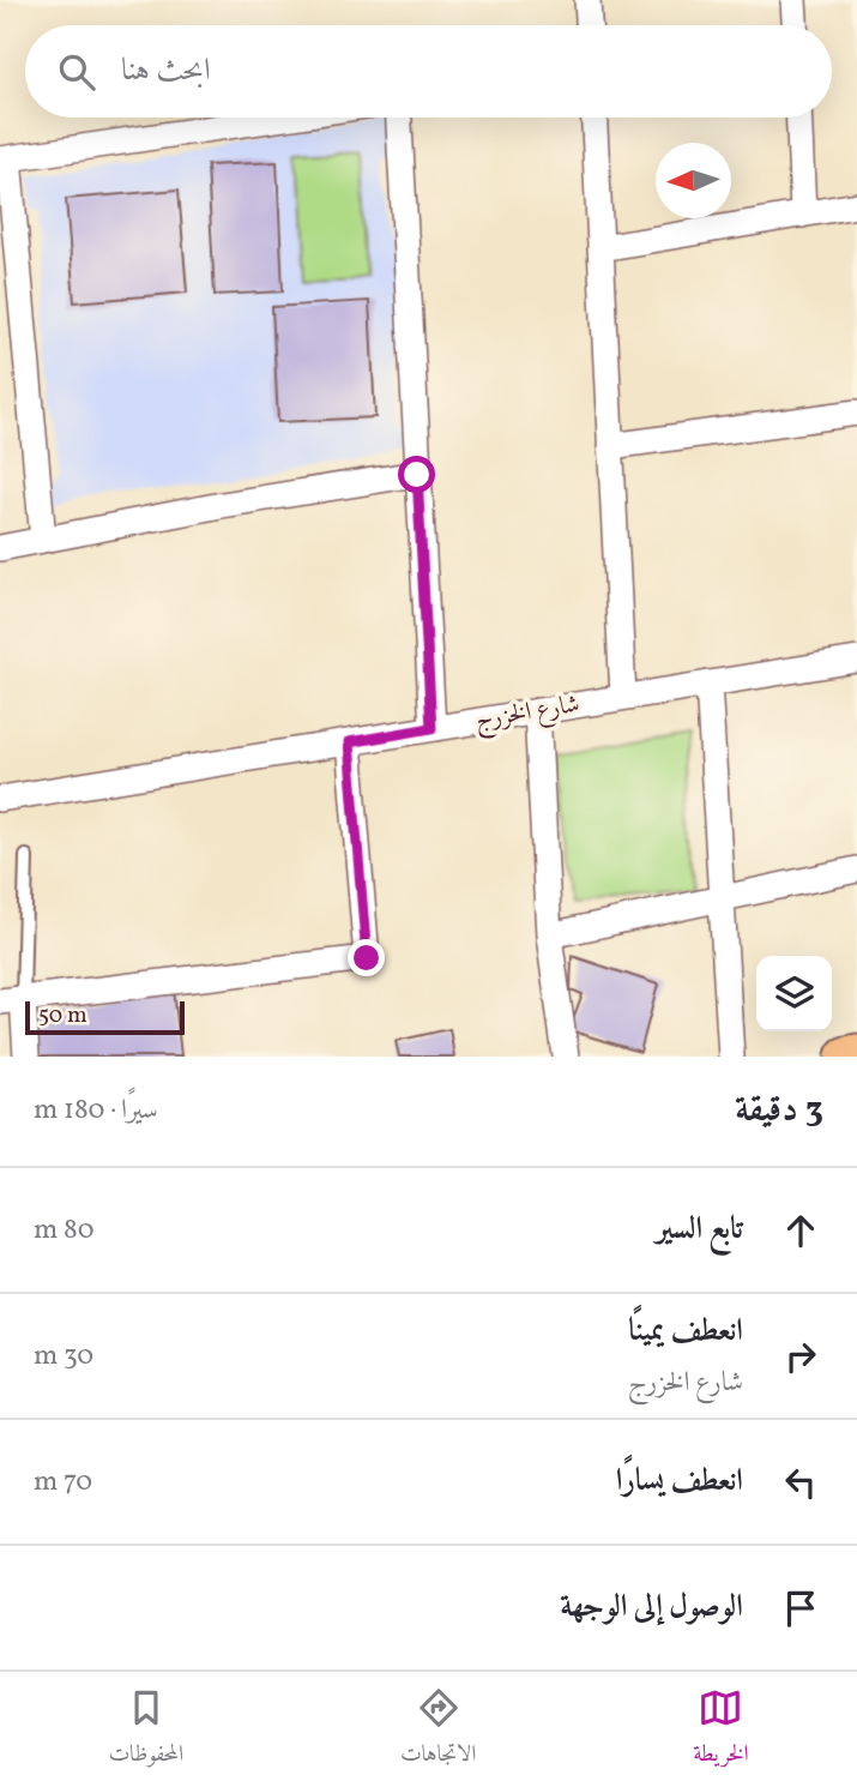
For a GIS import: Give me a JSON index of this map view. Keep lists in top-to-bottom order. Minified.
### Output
{"streets":{"street":["شارع الخزرج"]},"scale_bar":"50 m","north":"left","page":{"search":"ابحث هنا","scale":"50 m","heading":["3 دقيقة","سيرًا · 180 m"],"list":[["تابع السير","80 m"],["انعطف يمينًا","شارع الخزرج","30 m"],["انعطف يسارًا","70 m"],"الوصول إلى الوجهة"],"nav":["الخريطة","الاتجاهات","المحفوظات"]}}
